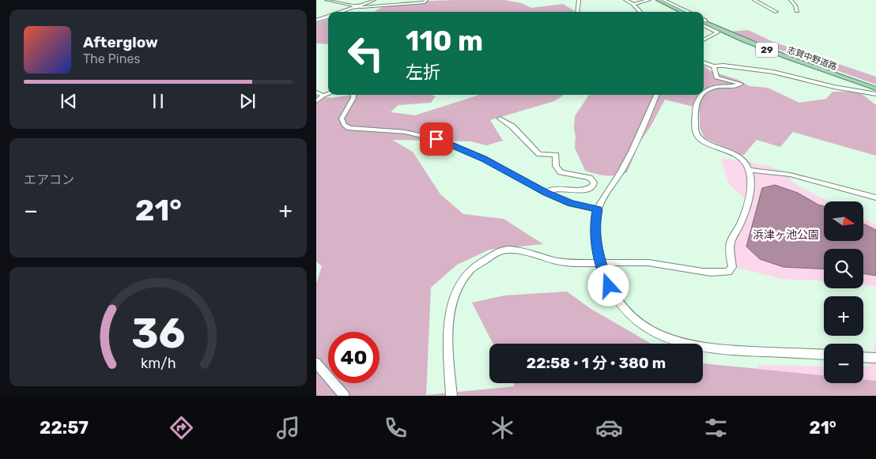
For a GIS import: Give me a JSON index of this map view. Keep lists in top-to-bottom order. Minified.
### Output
{"streets":{"main road":["29","志賀中野道路"]},"parks":["浜津ヶ池公園"],"north":"right","page":{"turn":["110 m","左折"],"song":["Afterglow","The Pines"],"tile":"エアコン","heat":["−","21°","+"],"map_buttons":["+","−"],"limit":"40","trip":"22:58 · 1 分 · 380 m","tabs":["22:57","21°"],"gauge":["36","km/h"]}}
